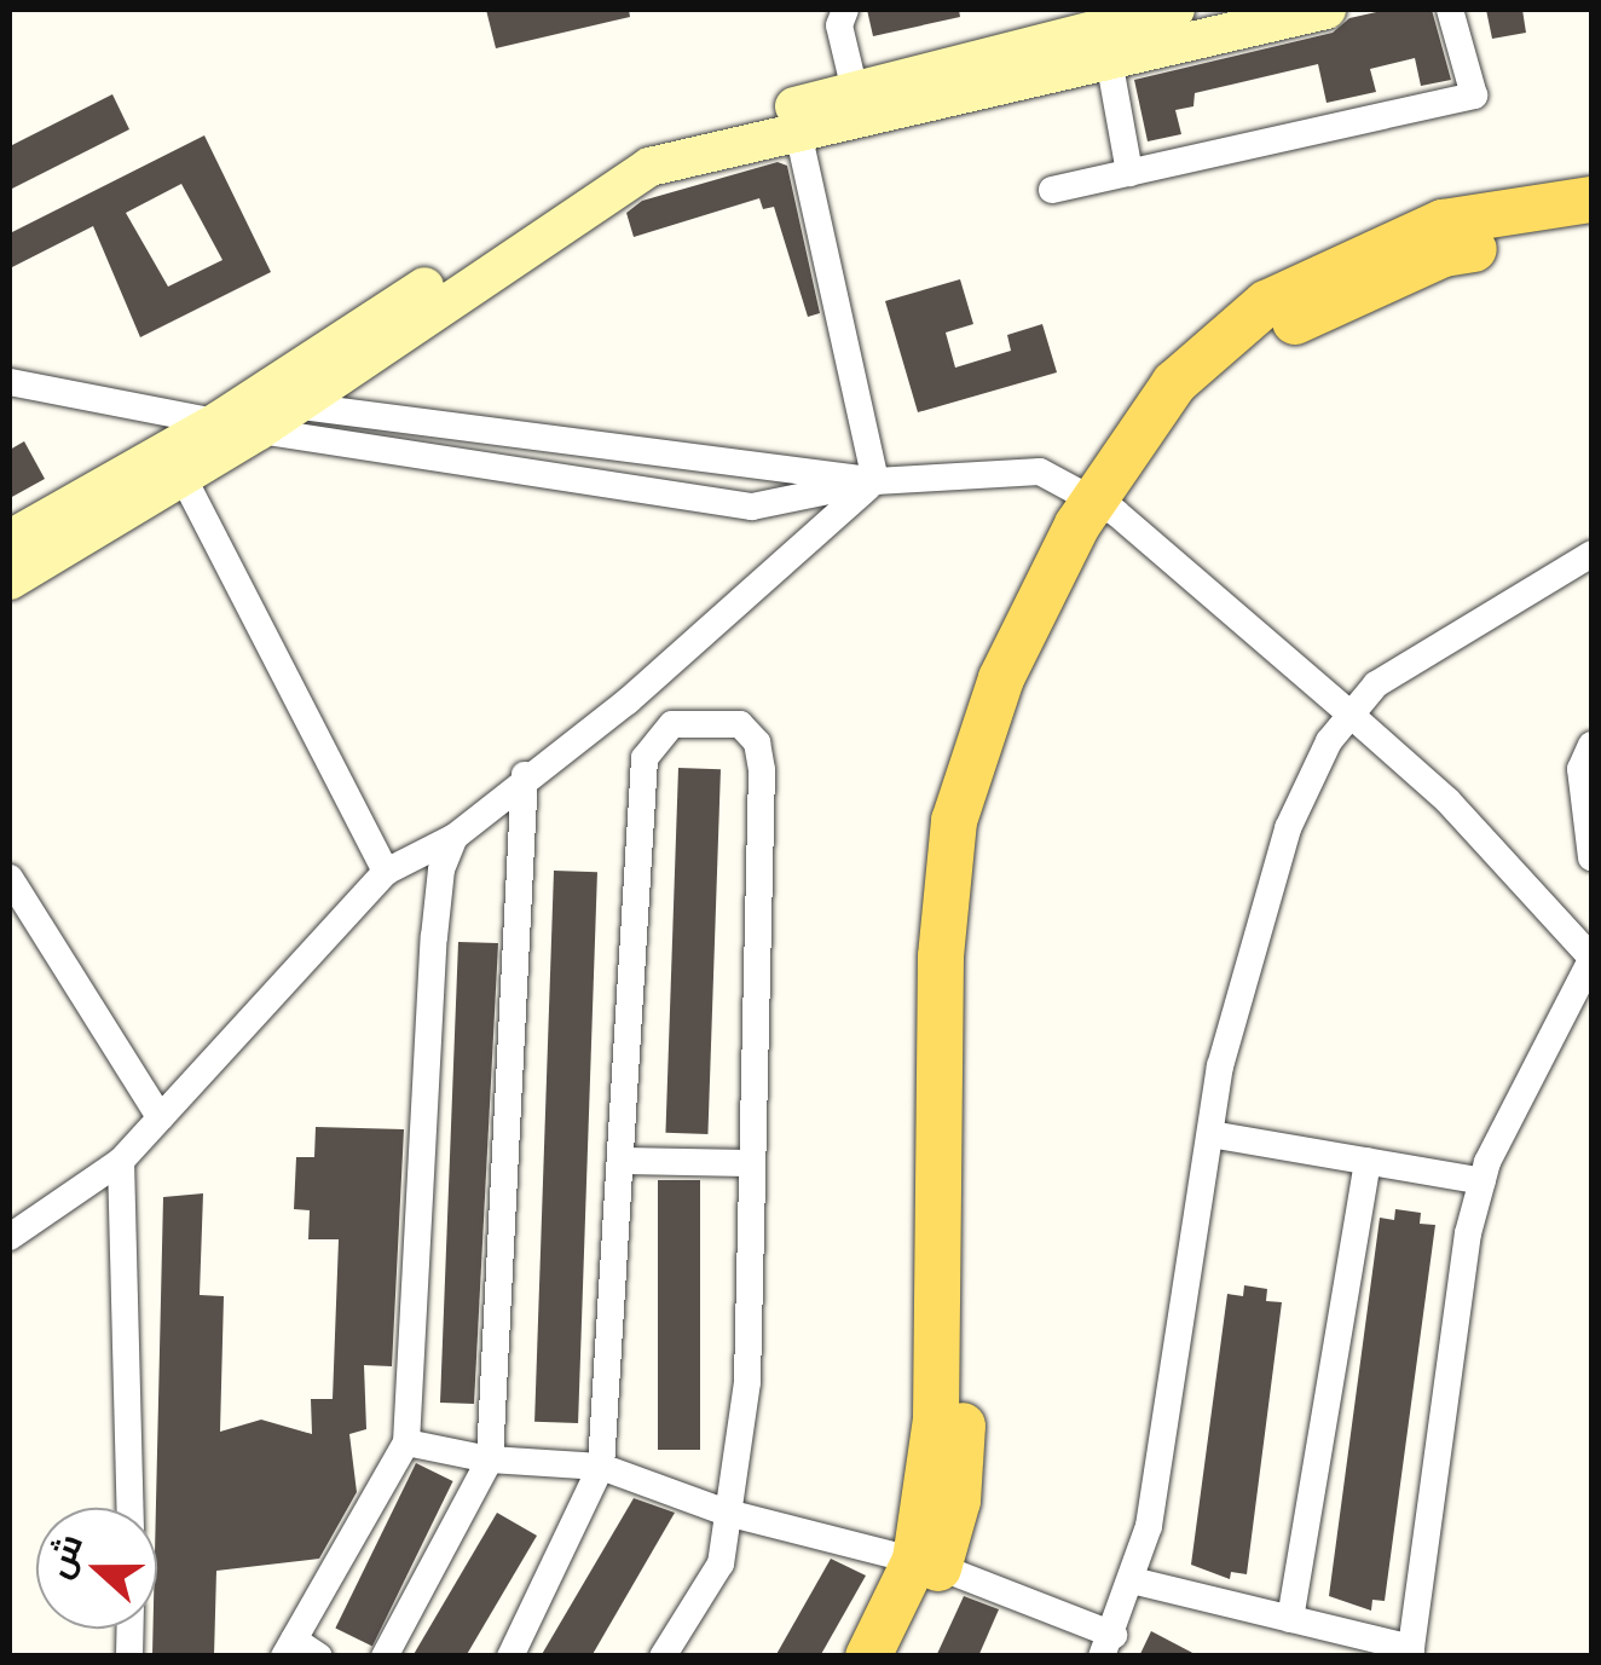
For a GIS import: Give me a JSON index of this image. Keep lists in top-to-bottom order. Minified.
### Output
{"north":"left"}
